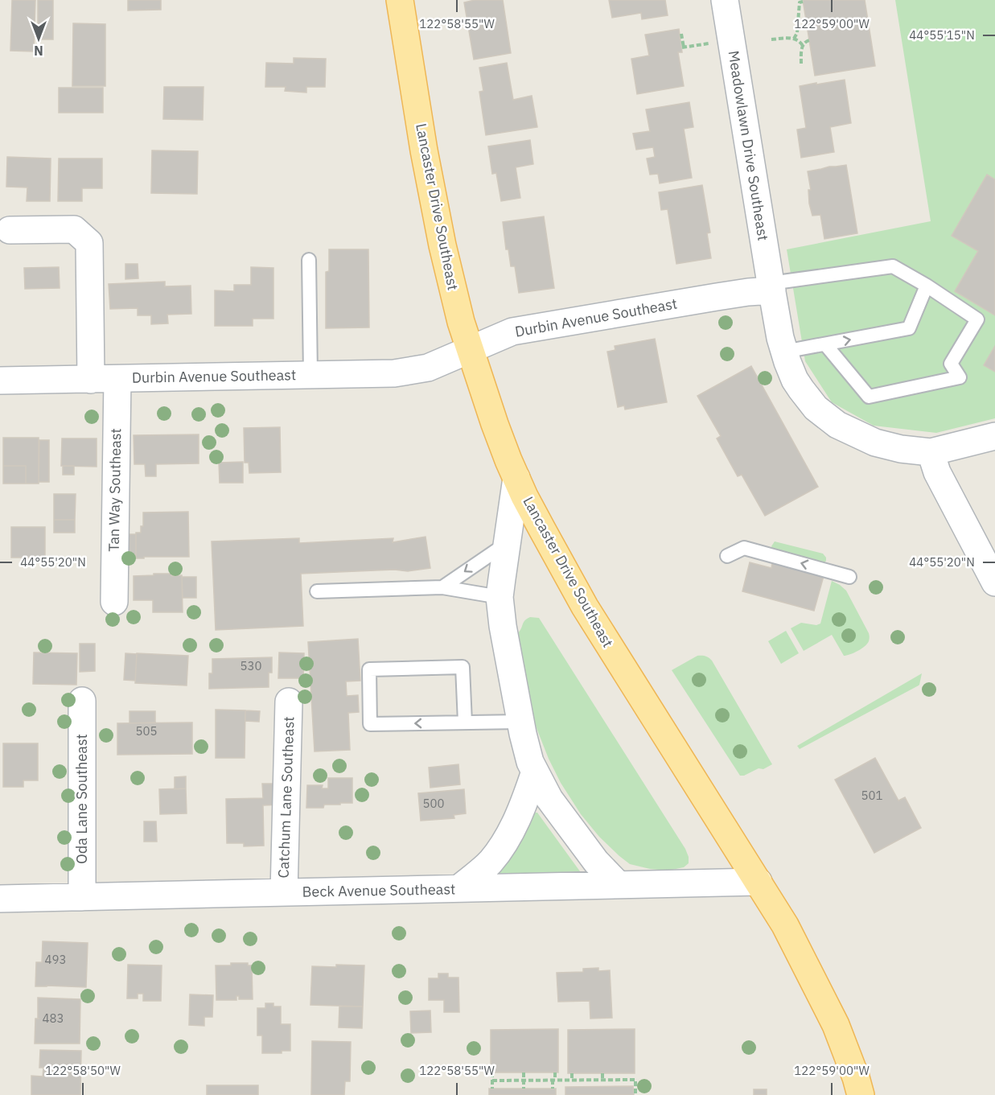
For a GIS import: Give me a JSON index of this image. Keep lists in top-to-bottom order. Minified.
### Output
{"streets":{"main road":["Lancaster Drive Southeast"],"street":["Meadowlawn Drive Southeast","Durbin Avenue Southeast","Tan Way Southeast","Catchum Lane Southeast","Oda Lane Southeast","Beck Avenue Southeast"]},"crossings":[["Meadowlawn Drive Southeast","Durbin Avenue Southeast"],["Lancaster Drive Southeast","Durbin Avenue Southeast"],["Lancaster Drive Southeast","Beck Avenue Southeast"],["Durbin Avenue Southeast","Tan Way Southeast"],["Catchum Lane Southeast","Beck Avenue Southeast"],["Oda Lane Southeast","Beck Avenue Southeast"]],"house_numbers":["530","505","501","500","493","483"],"north":"bottom","coordinates":["122°58'55\"W","122°59'00\"W","44°55'15\"N","44°55'20\"N","122°58'50\"W"]}
